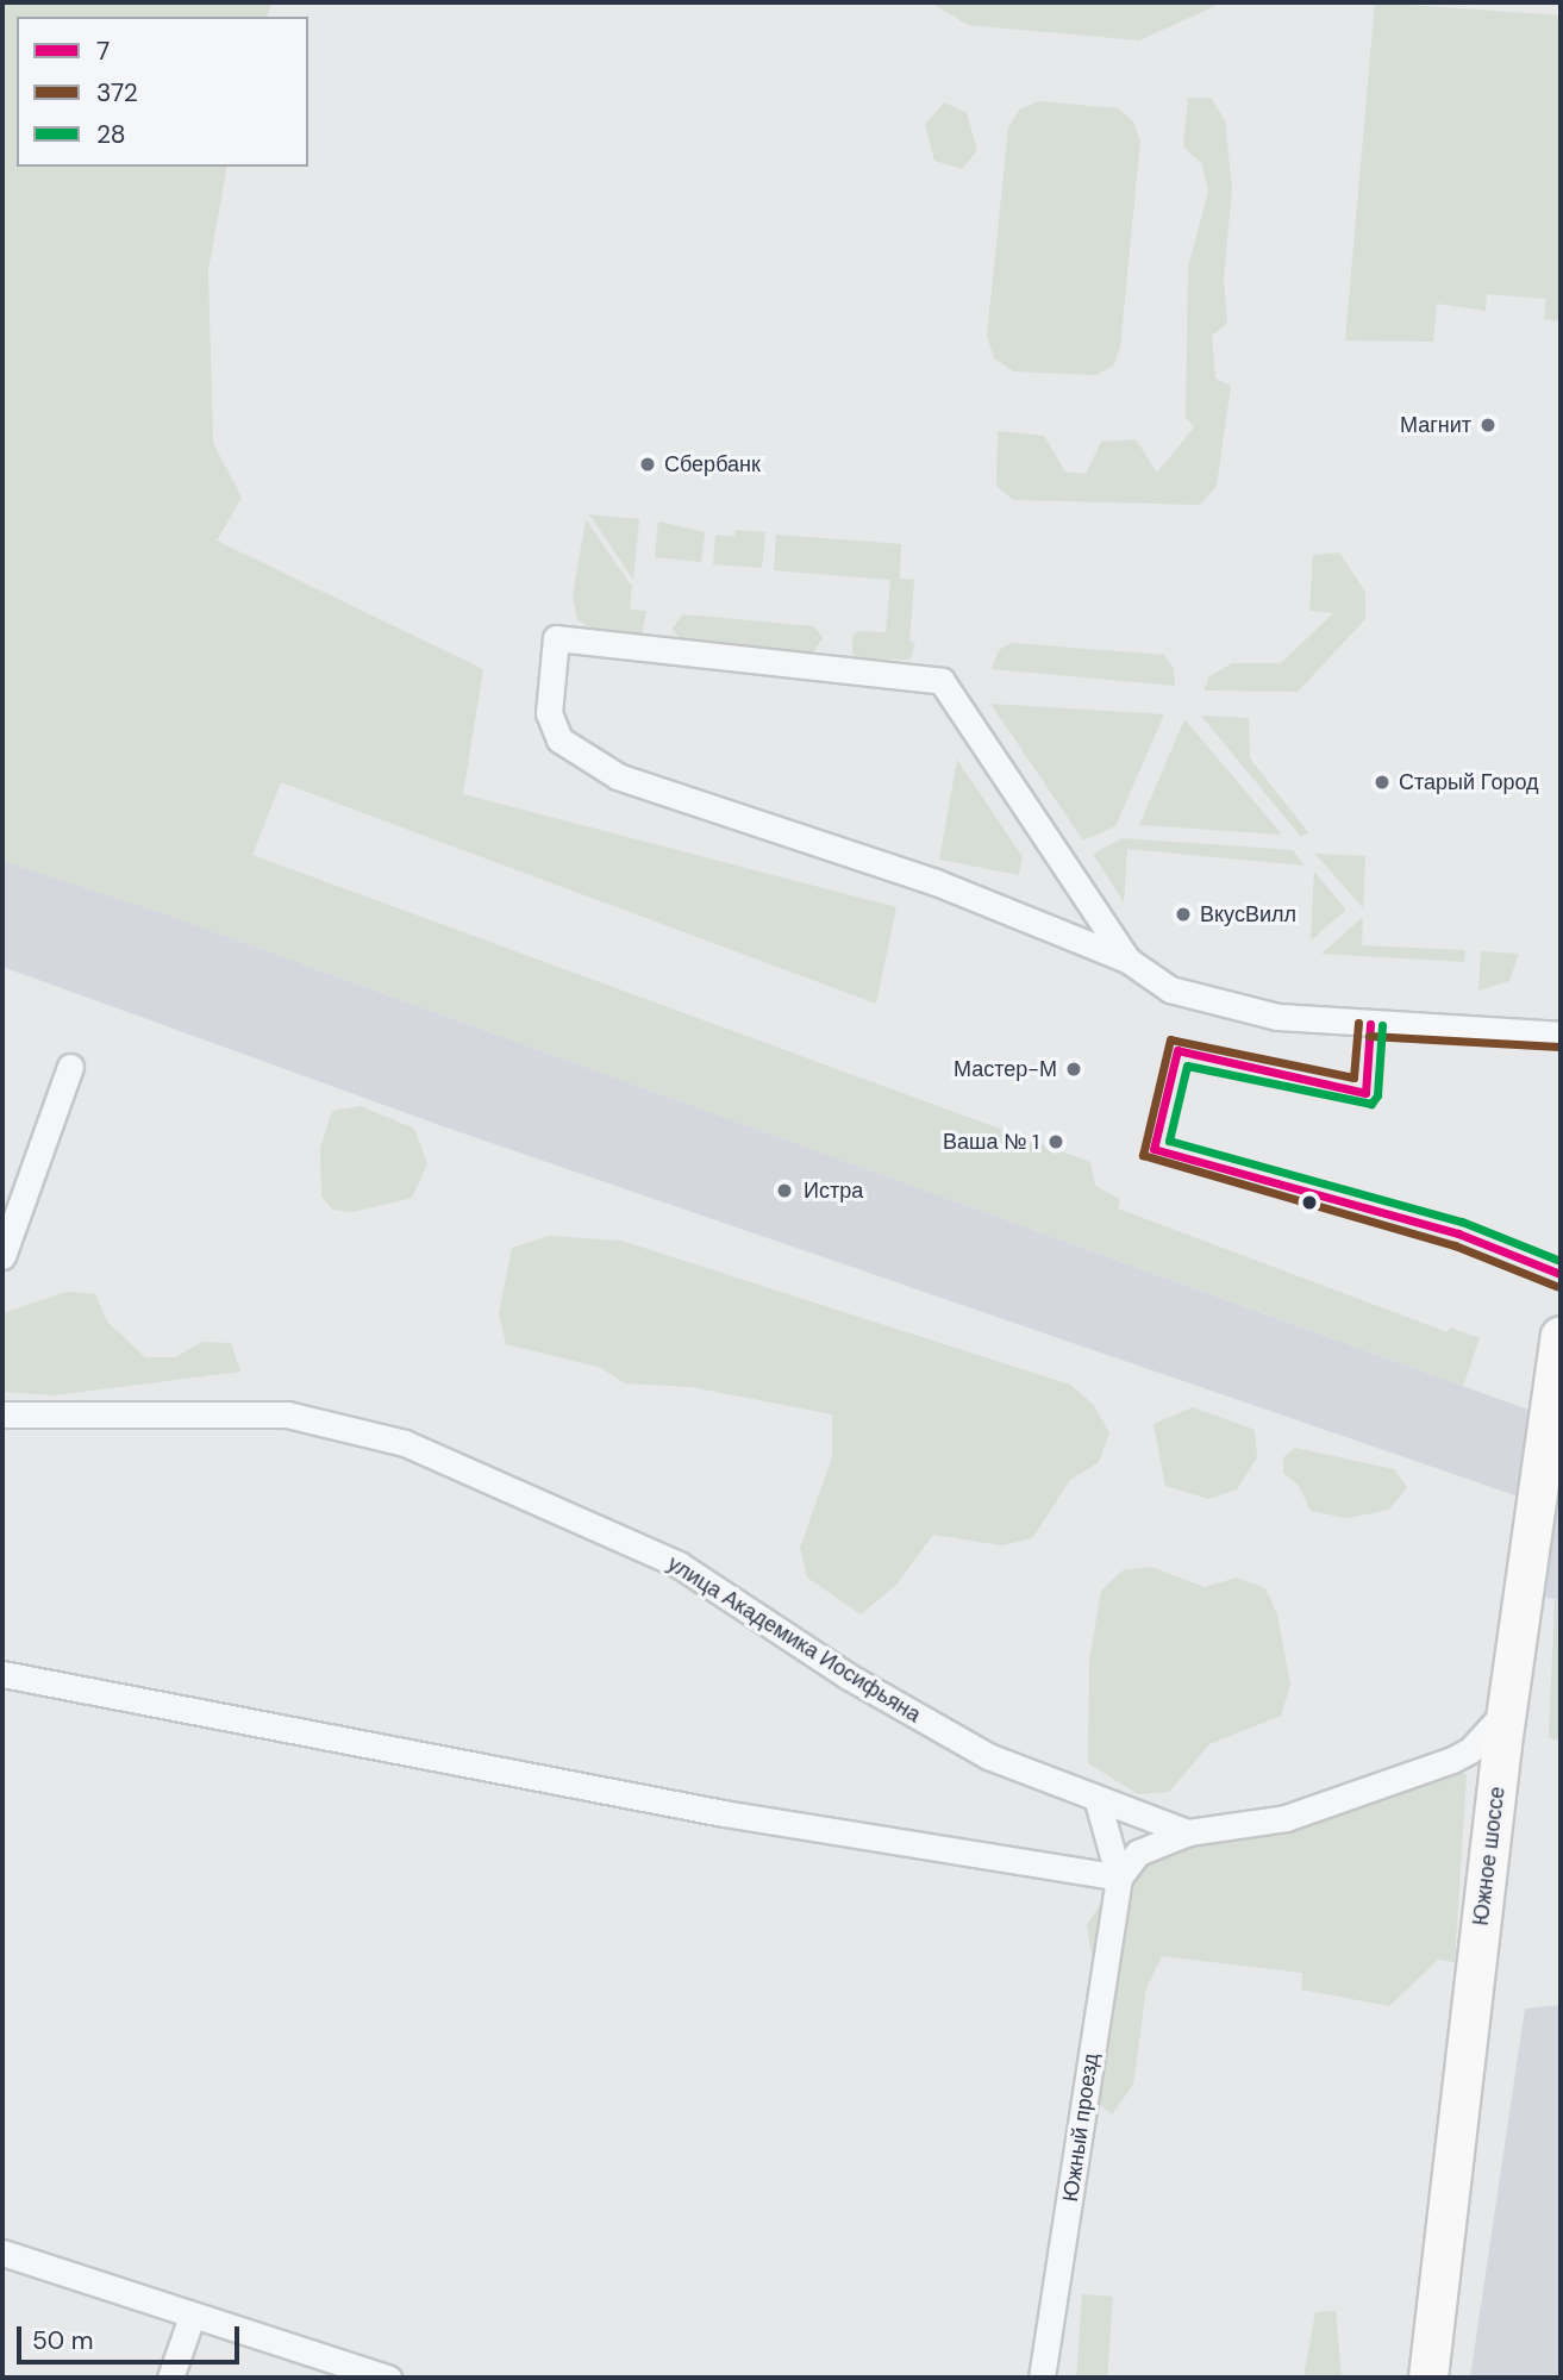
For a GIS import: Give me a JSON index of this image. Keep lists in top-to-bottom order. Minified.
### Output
{"streets":{"main road":["Южное шоссе"],"street":["улица Академика Иосифьяна","Южный проезд"]},"crossings":[["улица Академика Иосифьяна","Южное шоссе"]],"places":["Магнит","Сбербанк","Старый Город","ВкусВилл","Мастер-М","Ваша № 1","Истра"],"lines":["transit line 372","transit line 7","transit line 28"],"legend":["7","372","28"],"scale_bar":"50 m"}
